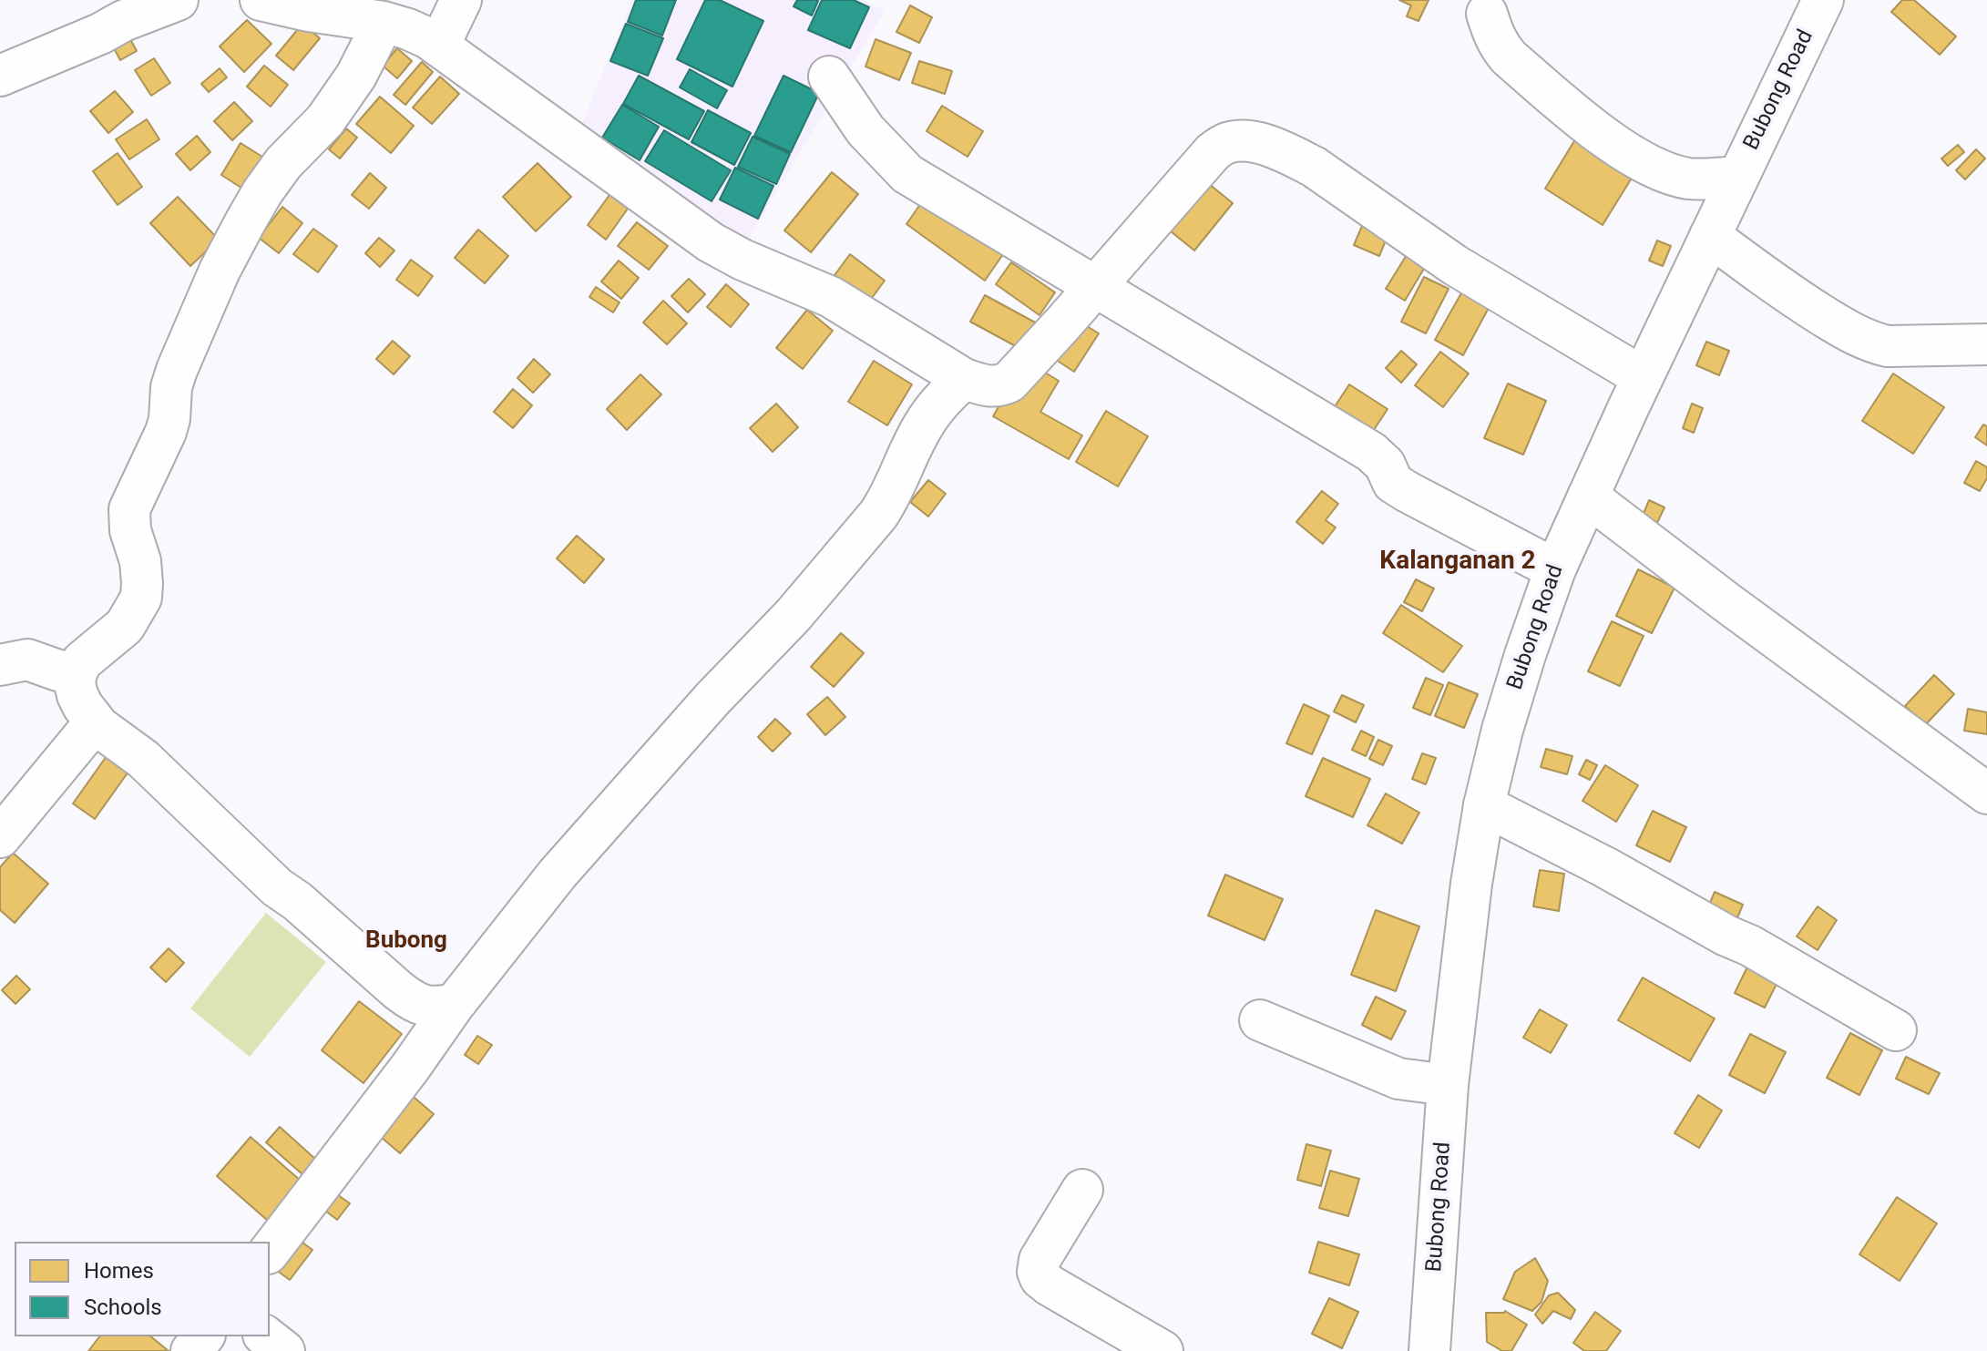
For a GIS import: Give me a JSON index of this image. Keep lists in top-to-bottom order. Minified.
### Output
{"streets":{"street":["Bubong Road"]},"districts":["Kalanganan 2","Bubong"],"legend":["Homes","Schools"]}
